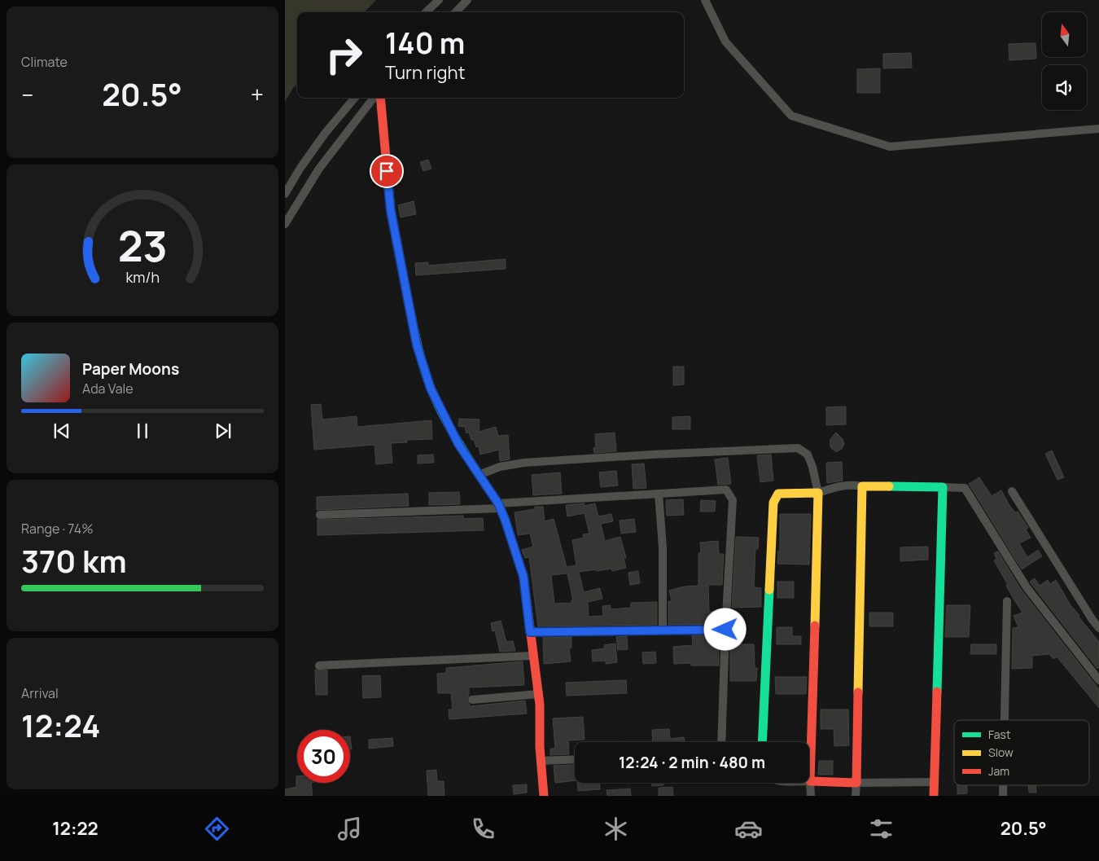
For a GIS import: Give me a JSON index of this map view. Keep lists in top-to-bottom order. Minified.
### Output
{"legend":["Fast","Slow","Jam"],"north":"top","page":{"tile":["Climate",["Range · 74%","370 km"],["Arrival","12:24"]],"turn":["140 m","Turn right"],"heat":["−","20.5°","+"],"song":["Paper Moons","Ada Vale"],"limit":"30","trip":"12:24 · 2 min · 480 m","tabs":["12:22","20.5°"],"gauge":["23","km/h"]}}
